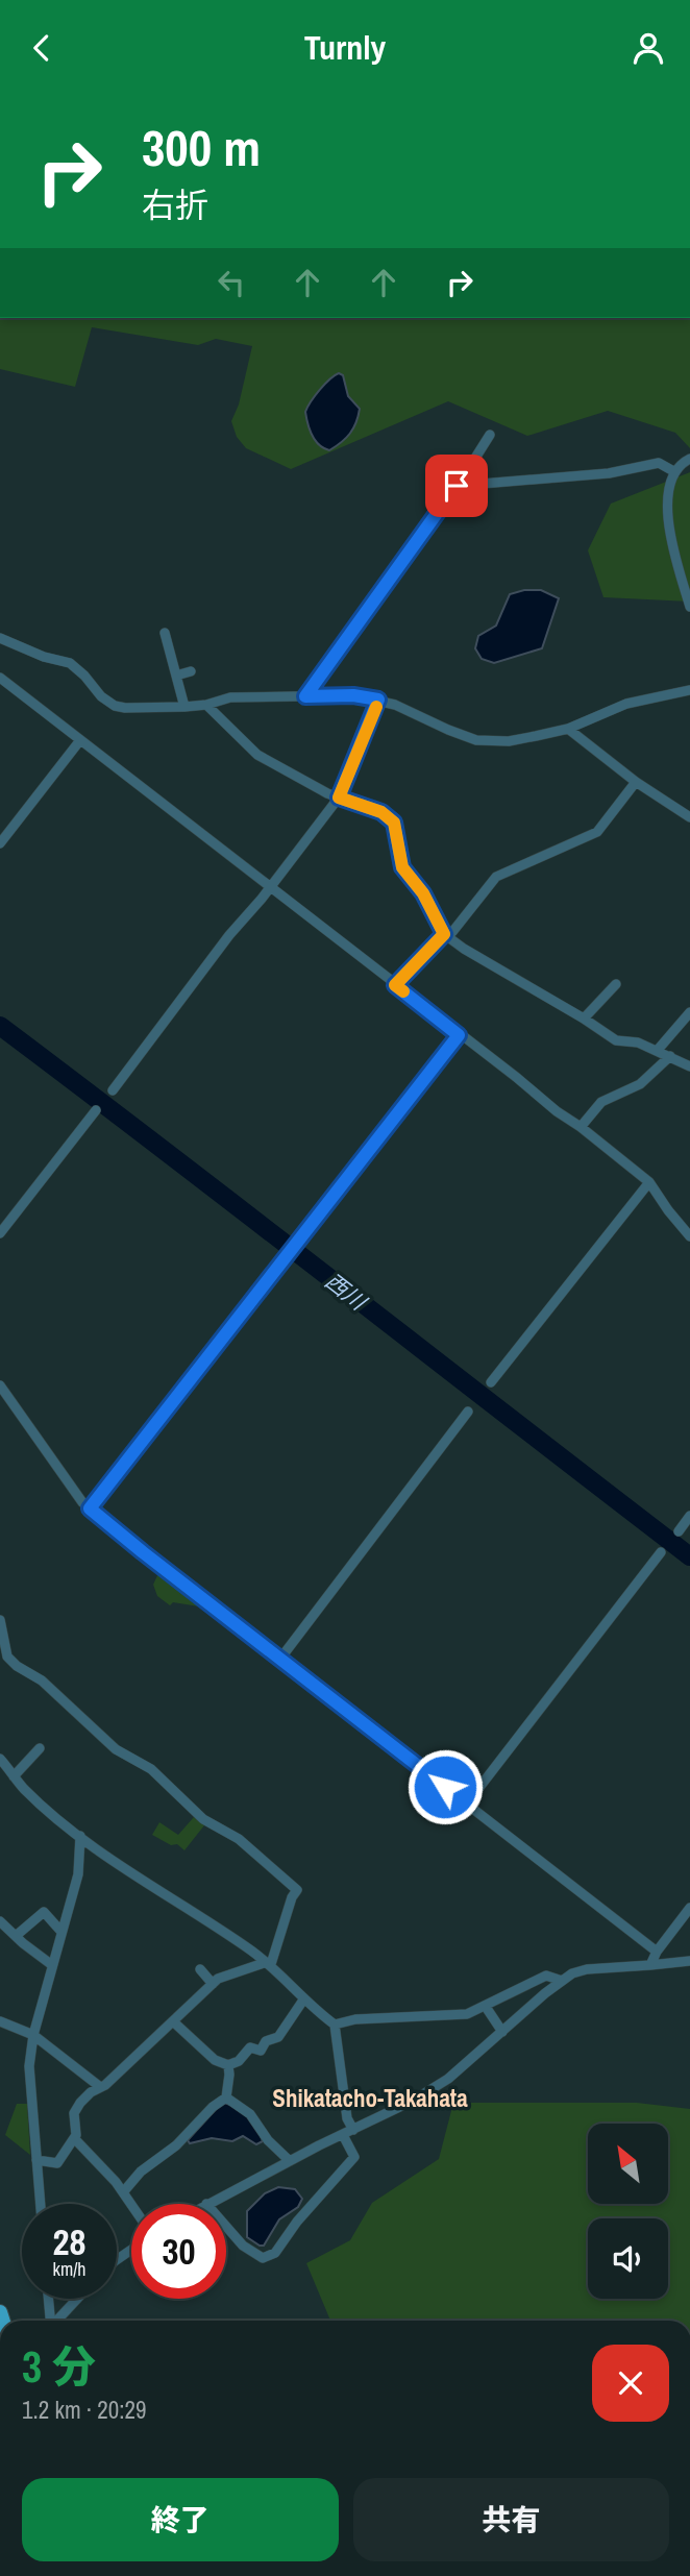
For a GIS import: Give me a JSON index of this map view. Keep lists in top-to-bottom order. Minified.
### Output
{"districts":["Shikatacho-Takahata"],"water":["西川"],"north":"top left","page":{"header":"Turnly","turn":["300 m","右折"],"speed":"28 km/h","limit":"30","heading":["3 分","1.2 km · 20:29"],"buttons":["終了","共有"]}}
